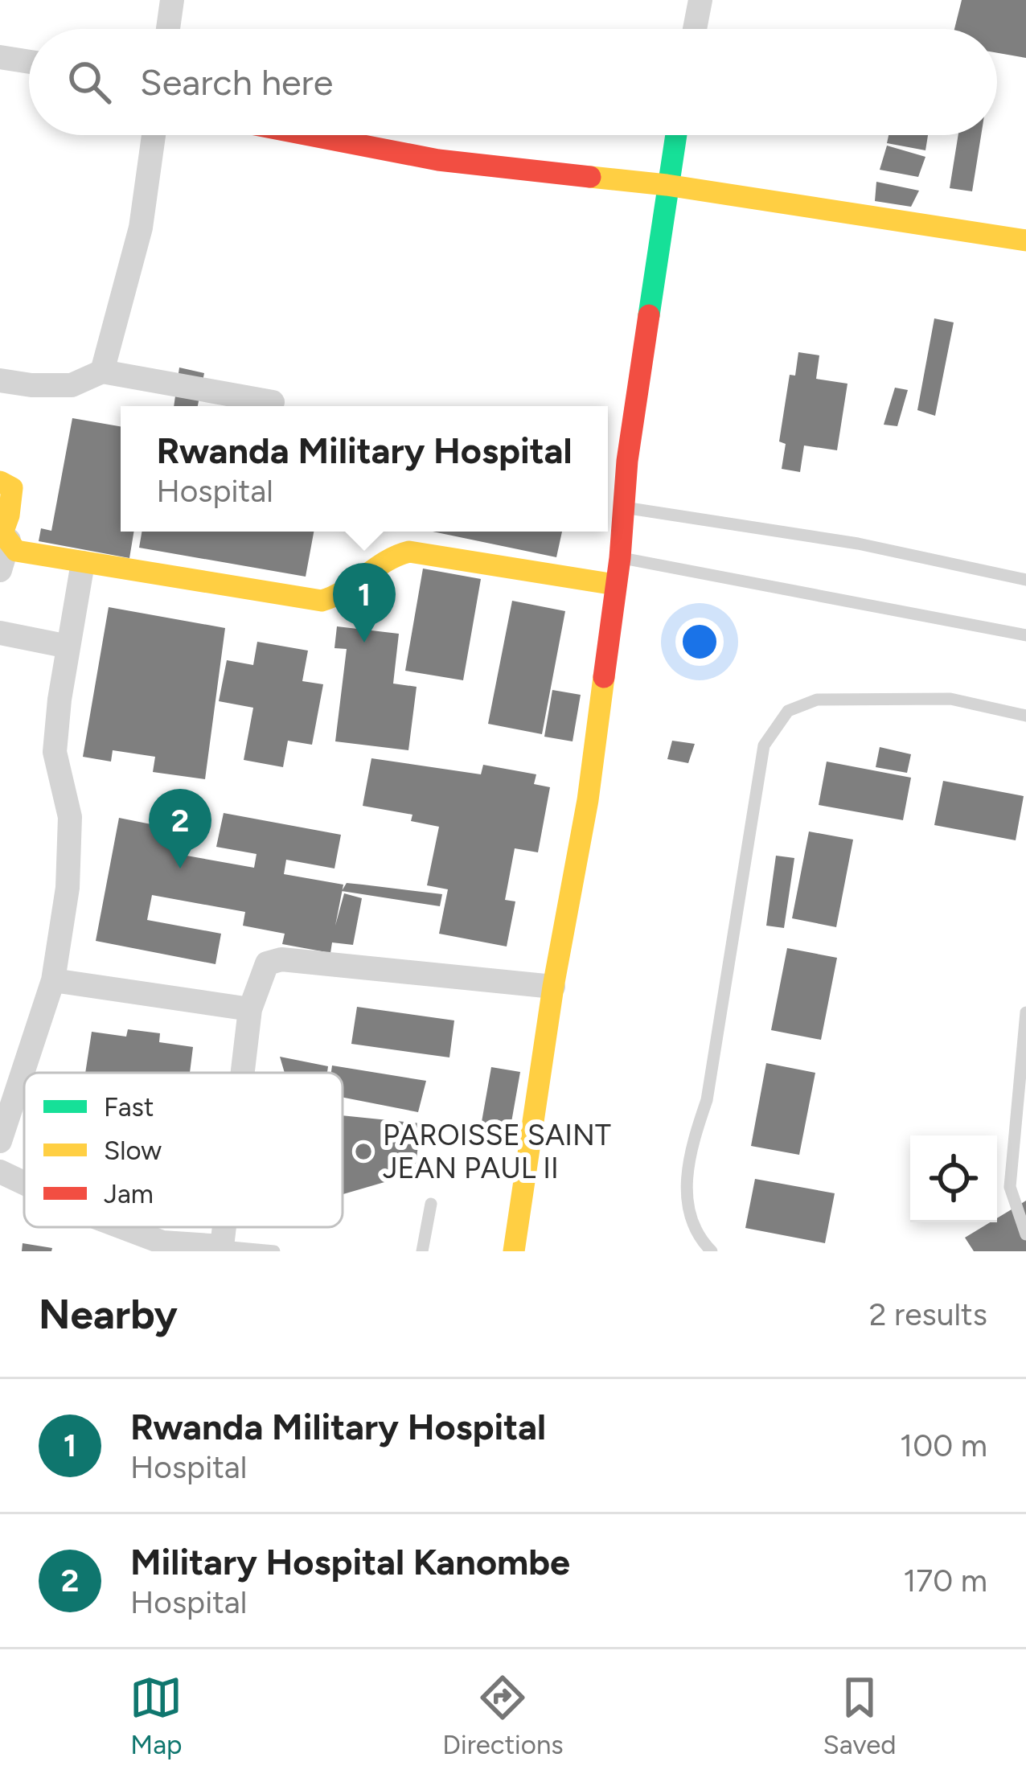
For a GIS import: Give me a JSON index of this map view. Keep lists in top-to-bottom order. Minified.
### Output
{"places":["PAROISSE SAINT JEAN PAUL II"],"legend":["Fast","Slow","Jam"],"page":{"search":"Search here","popup":["Rwanda Military Hospital","Hospital"],"pins":["1","2"],"heading":["Nearby","2 results"],"list":[{"mark":"1","name":"Rwanda Military Hospital","note":"Hospital","value":"100 m"},{"mark":"2","name":"Military Hospital Kanombe","note":"Hospital","value":"170 m"}],"nav":["Map","Directions","Saved"]}}
